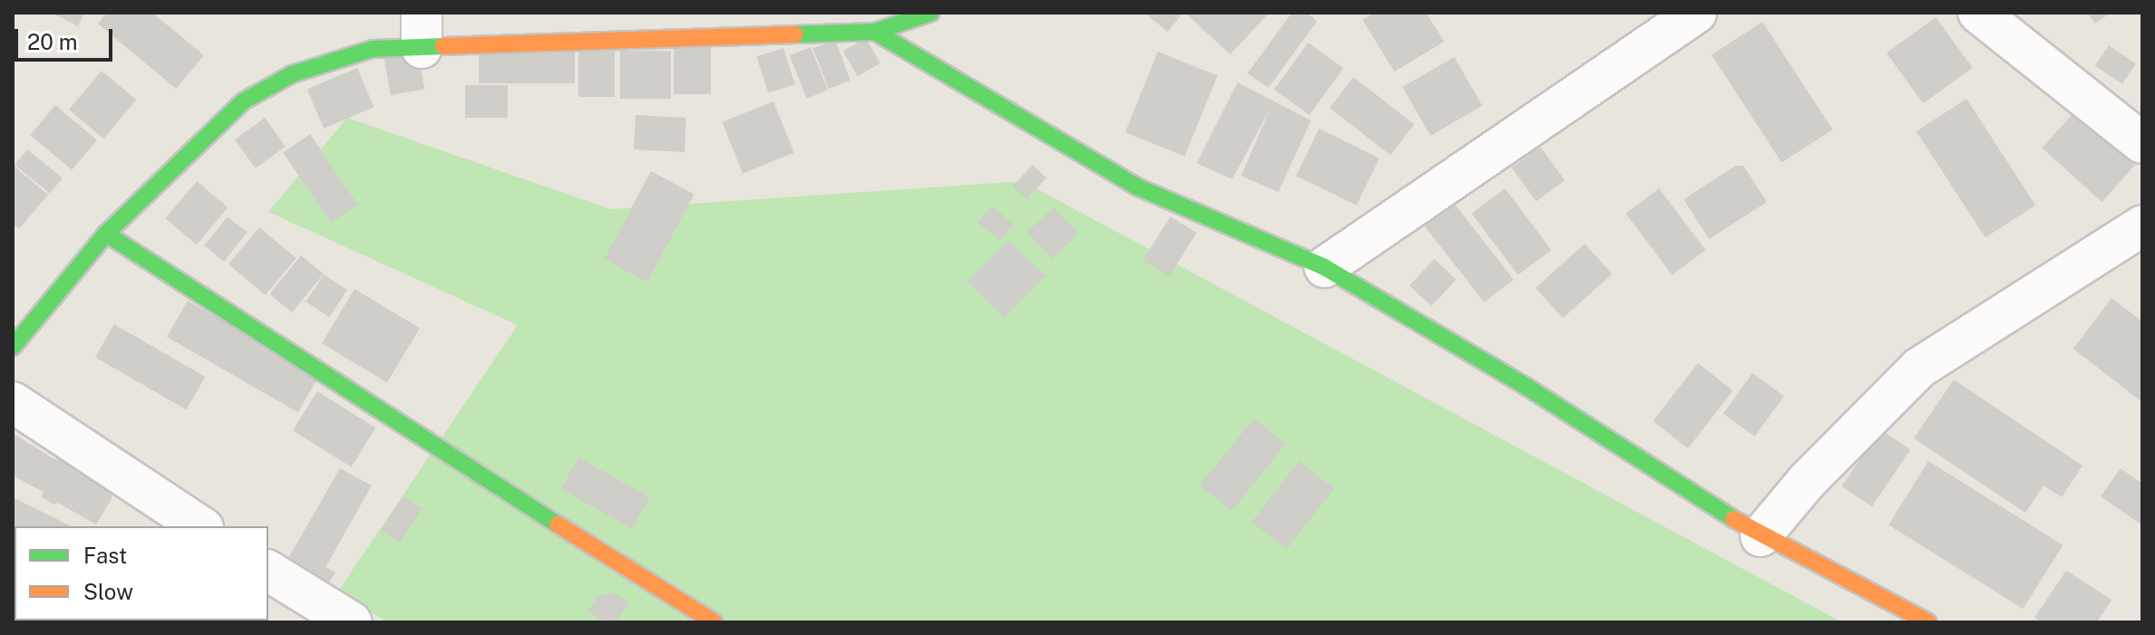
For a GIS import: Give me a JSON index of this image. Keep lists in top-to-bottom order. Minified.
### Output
{"legend":["Fast","Slow"],"scale_bar":"20 m"}
